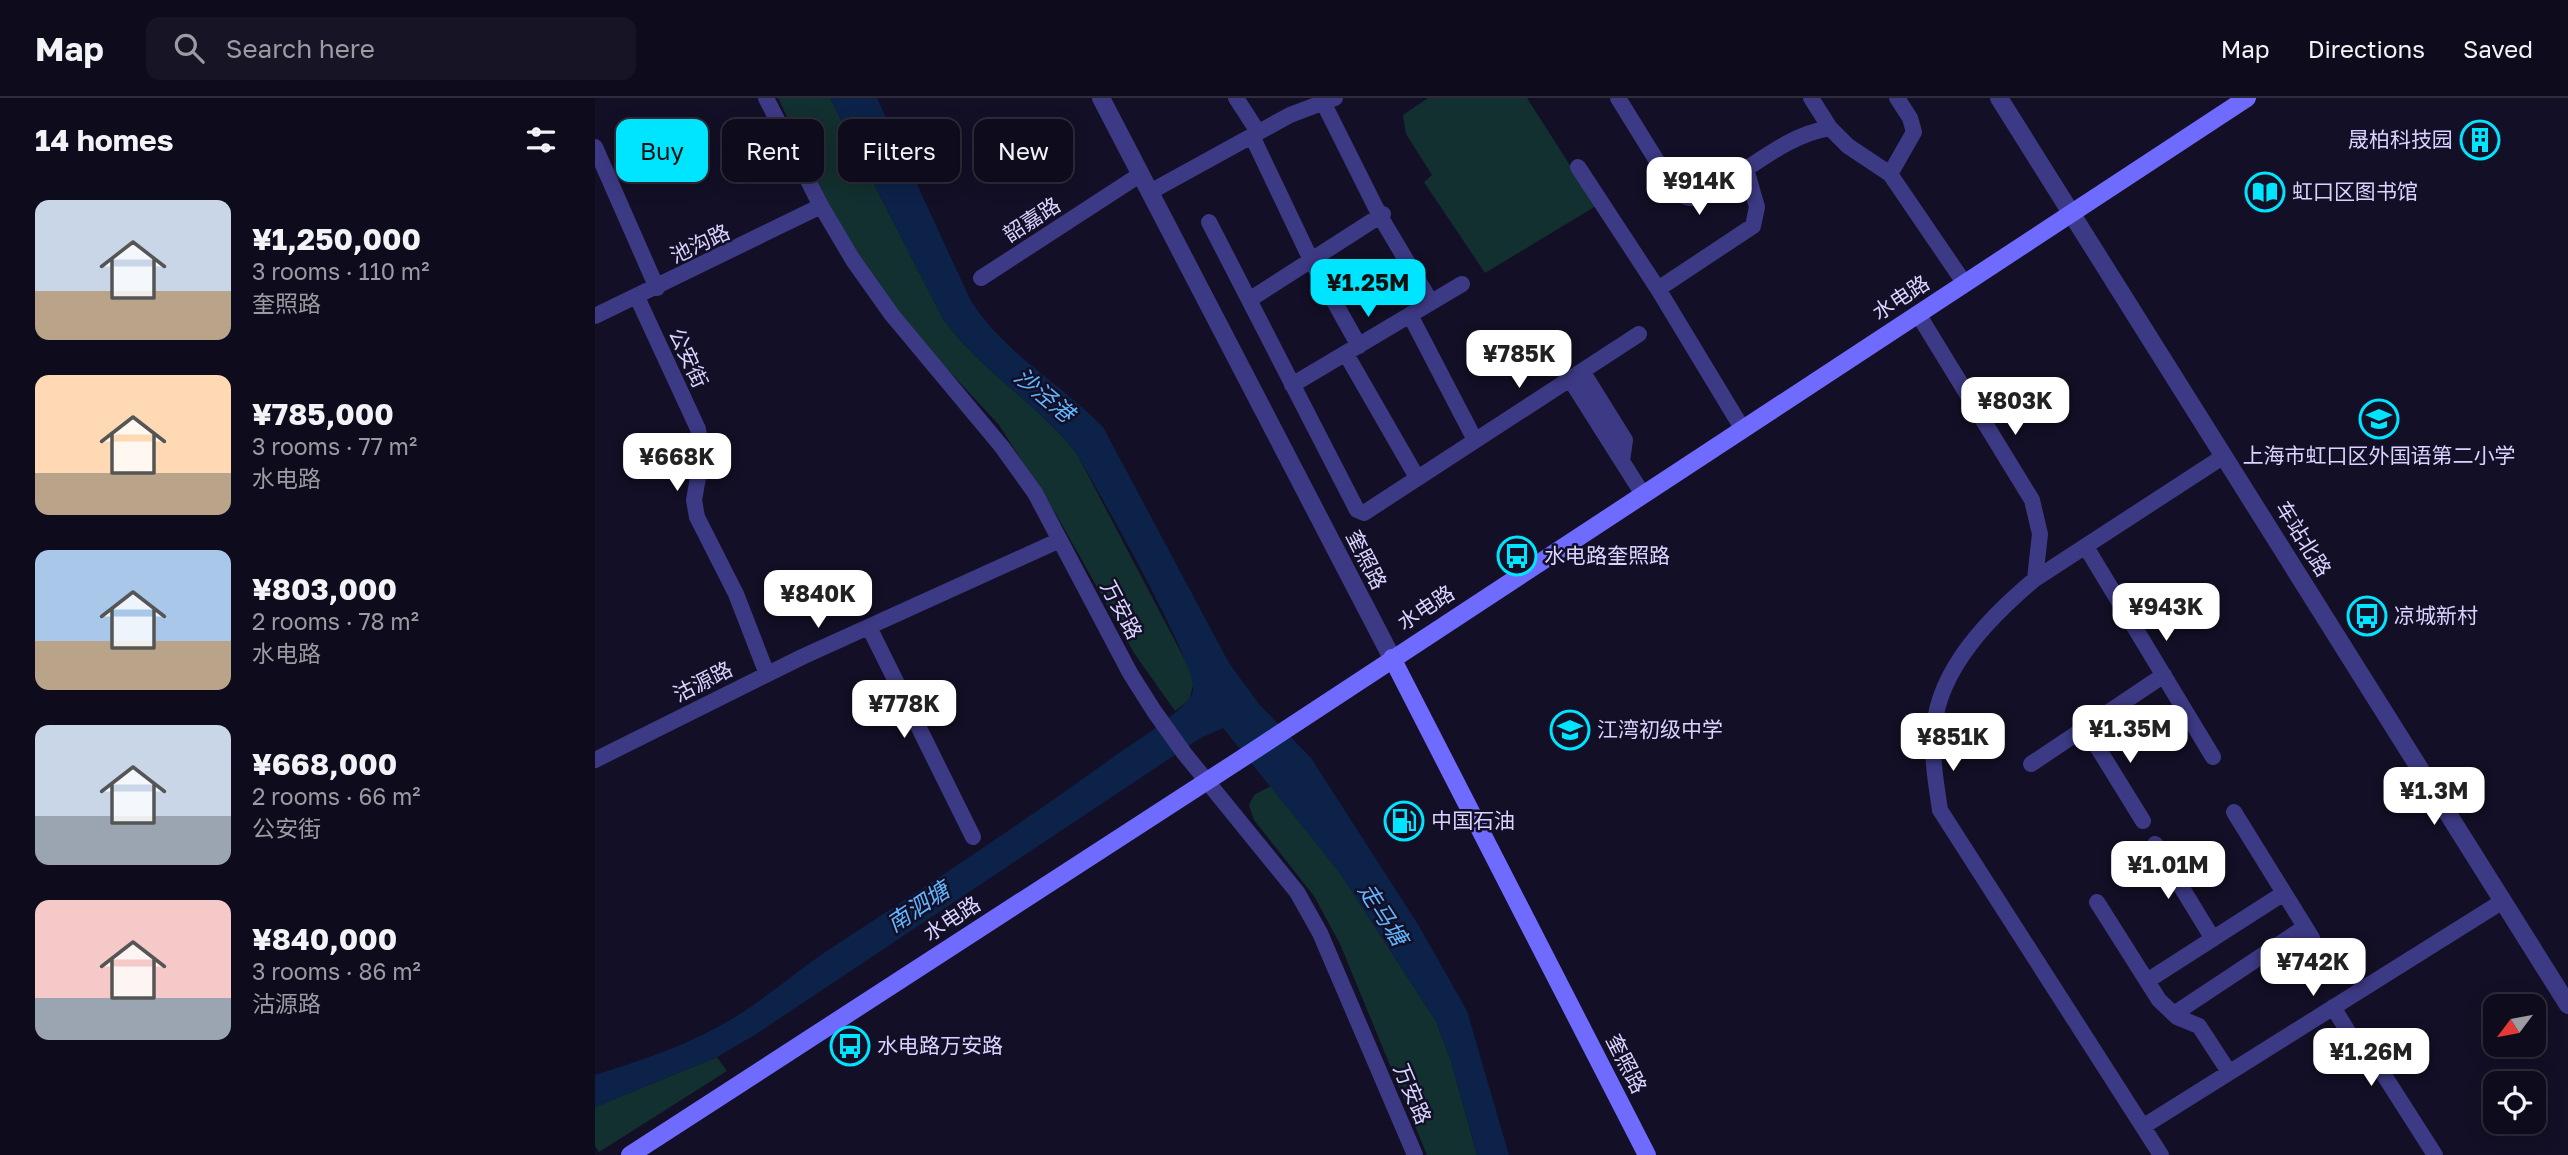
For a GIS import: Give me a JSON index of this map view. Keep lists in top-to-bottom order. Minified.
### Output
{"streets":{"main road":["水电路","奎照路"],"street":["韶嘉路","池沟路","公安街","车站北路","万安路","沽源路"]},"crossings":[["韶嘉路","奎照路"],["池沟路","公安街"],["池沟路","万安路"],["水电路","车站北路"],["水电路","奎照路"],["水电路","万安路"],["公安街","沽源路"],["万安路","沽源路"]],"water":["沙泾港","南泗塘","走马塘"],"places":{"building":["晟柏科技园"],"library":["虹口区图书馆"],"school or university":["上海市虹口区外国语第二小学","江湾初级中学"],"bus stop":["水电路奎照路","凉城新村","水电路万安路"],"fuel station":["中国石油"]},"north":"bottom left","page":{"header":"Map","search":"Search here","nav":["Map","Directions","Saved"],"heading":"14 homes","chip":["Buy","Rent","Filters","New"],"price":["¥914K","¥1.25M","¥785K","¥803K","¥668K","¥840K","¥943K","¥778K","¥1.35M","¥851K","¥1.3M","¥1.01M","¥742K","¥1.26M"],"list":[{"name":"¥1,250,000","note":"3 rooms · 110 m² · 奎照路"},{"name":"¥785,000","note":"3 rooms · 77 m² · 水电路"},{"name":"¥803,000","note":"2 rooms · 78 m² · 水电路"},{"name":"¥668,000","note":"2 rooms · 66 m² · 公安街"},{"name":"¥840,000","note":"3 rooms · 86 m² · 沽源路"}]}}
